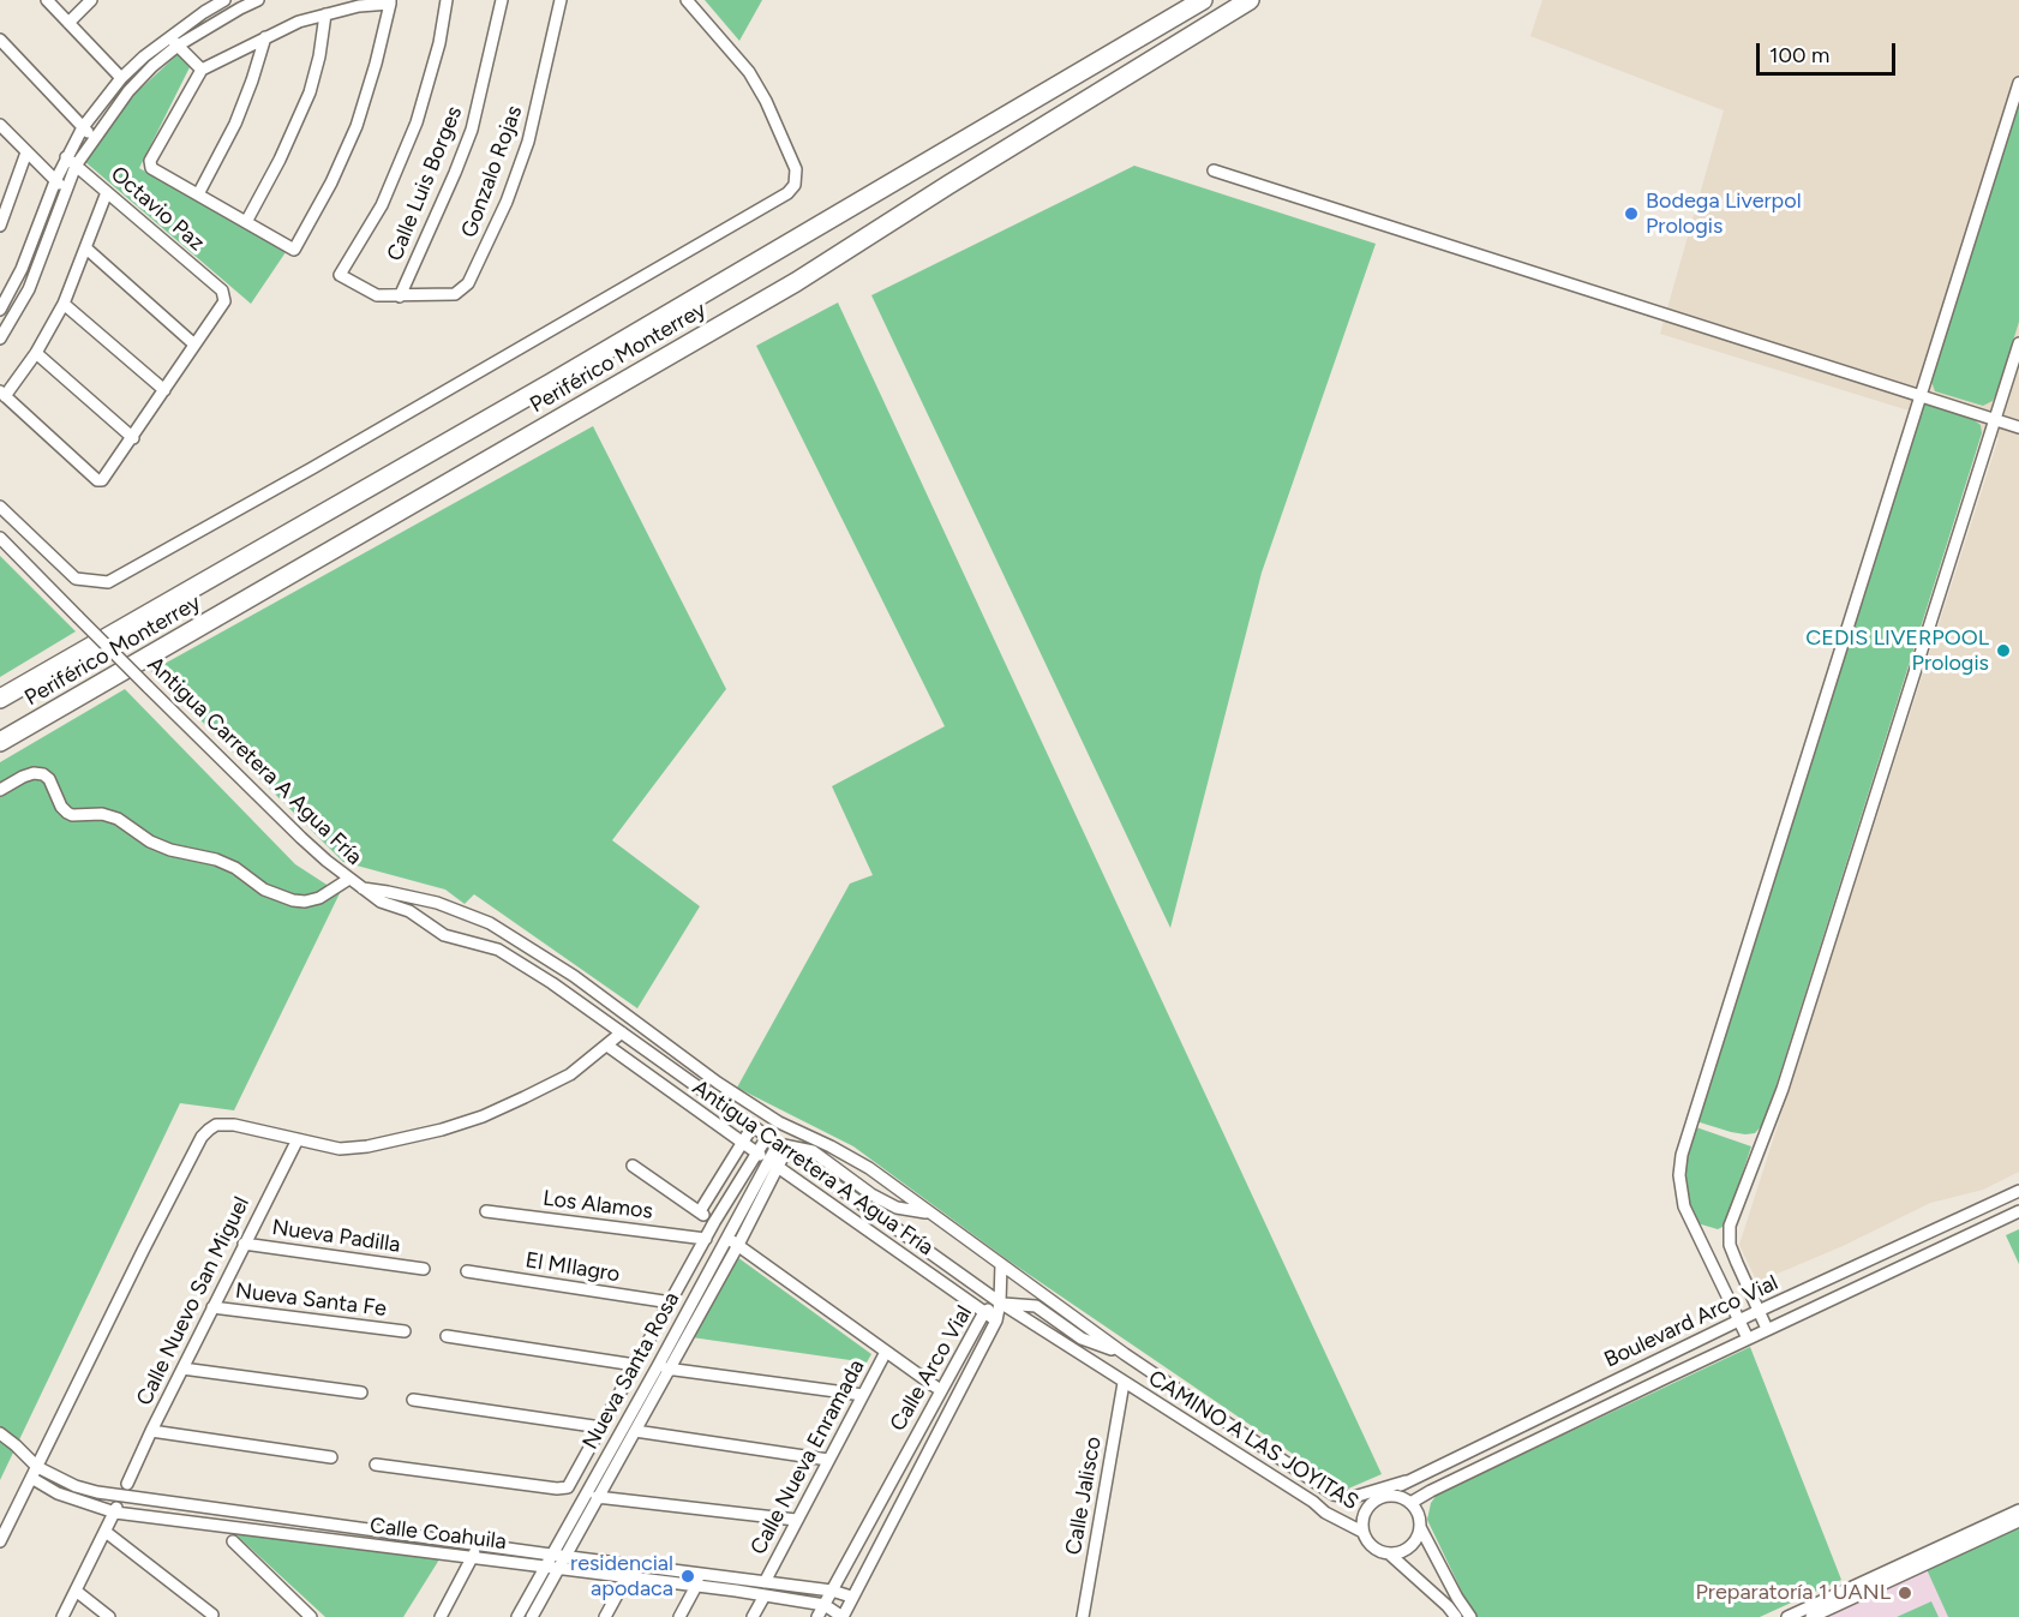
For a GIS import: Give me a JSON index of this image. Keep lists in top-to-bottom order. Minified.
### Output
{"streets":{"highway":["Periférico Monterrey"],"street":["Gonzalo Rojas","Calle Luis Borges","Octavio Paz","Antigua Carretera A Agua Fría","Los Alamos","Nueva Padilla","El MIlagro","Nueva Santa Fe","Calle Nuevo San Miguel","Boulevard Arco Vial","Calle Arco Vial","Nueva Santa Rosa","CAMINO A LAS JOYITAS","Calle Nueva Enramada","Calle Jalisco","Calle Coahuila"]},"crossings":[["Gonzalo Rojas","Calle Luis Borges"],["Antigua Carretera A Agua Fría","Calle Arco Vial"],["Antigua Carretera A Agua Fría","Nueva Santa Rosa"],["Nueva Padilla","Calle Nuevo San Miguel"],["Nueva Santa Fe","Calle Nuevo San Miguel"],["Boulevard Arco Vial","CAMINO A LAS JOYITAS"],["Calle Arco Vial","Calle Coahuila"],["Nueva Santa Rosa","Calle Coahuila"],["CAMINO A LAS JOYITAS","Calle Jalisco"],["Calle Nueva Enramada","Calle Coahuila"]],"places":["Bodega Liverpol Prologis","CEDIS LIVERPOOL Prologis","residencial apodaca","Preparatoría 1 UANL"],"scale_bar":"100 m"}
